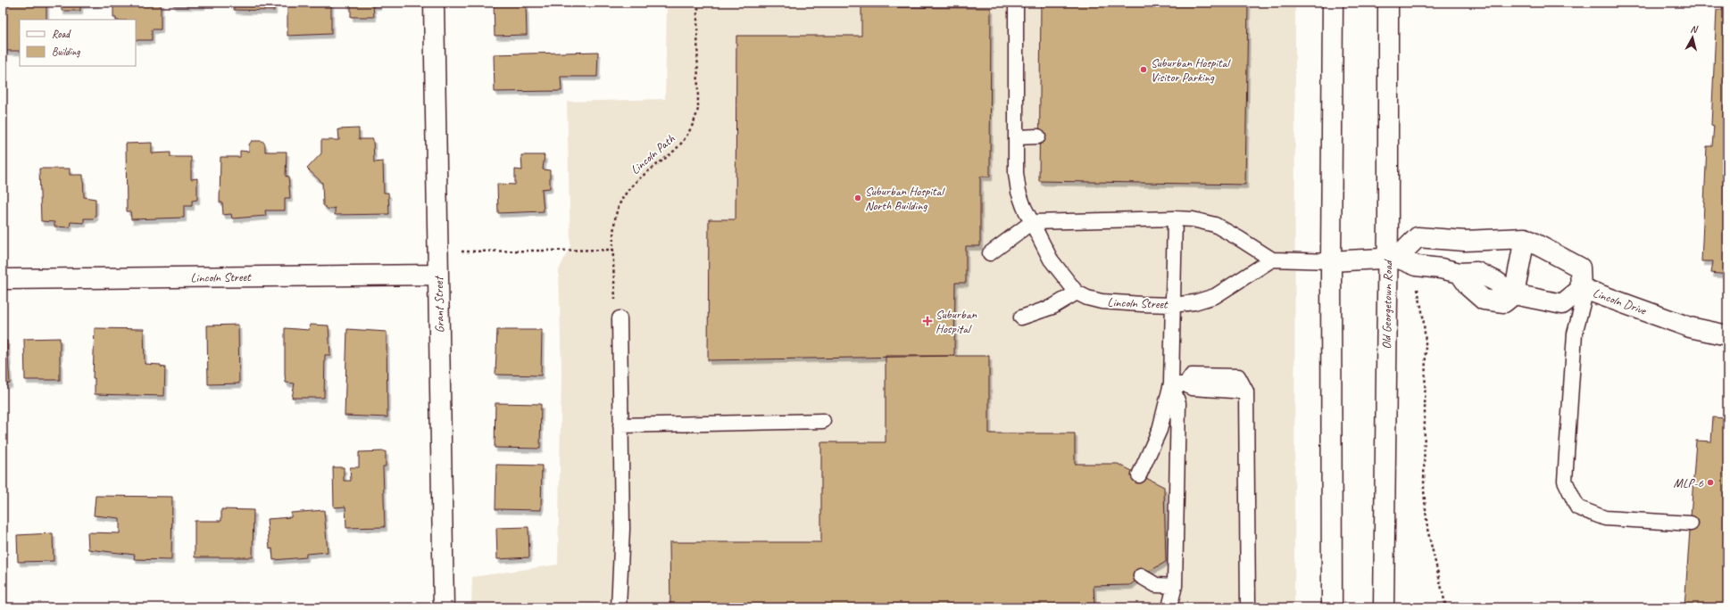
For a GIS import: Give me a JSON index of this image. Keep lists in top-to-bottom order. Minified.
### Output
{"streets":{"street":["Lincoln Street","Lincoln Drive","Grant Street","Old Georgetown Road"],"path":["Lincoln Path"]},"crossings":[["Lincoln Street","Grant Street"]],"places":{"other":["Suburban Hospital Visitor Parking","Suburban Hospital North Building","MLP-6"],"health":["Suburban Hospital"]},"legend":["Road","Building"],"north":"top"}
